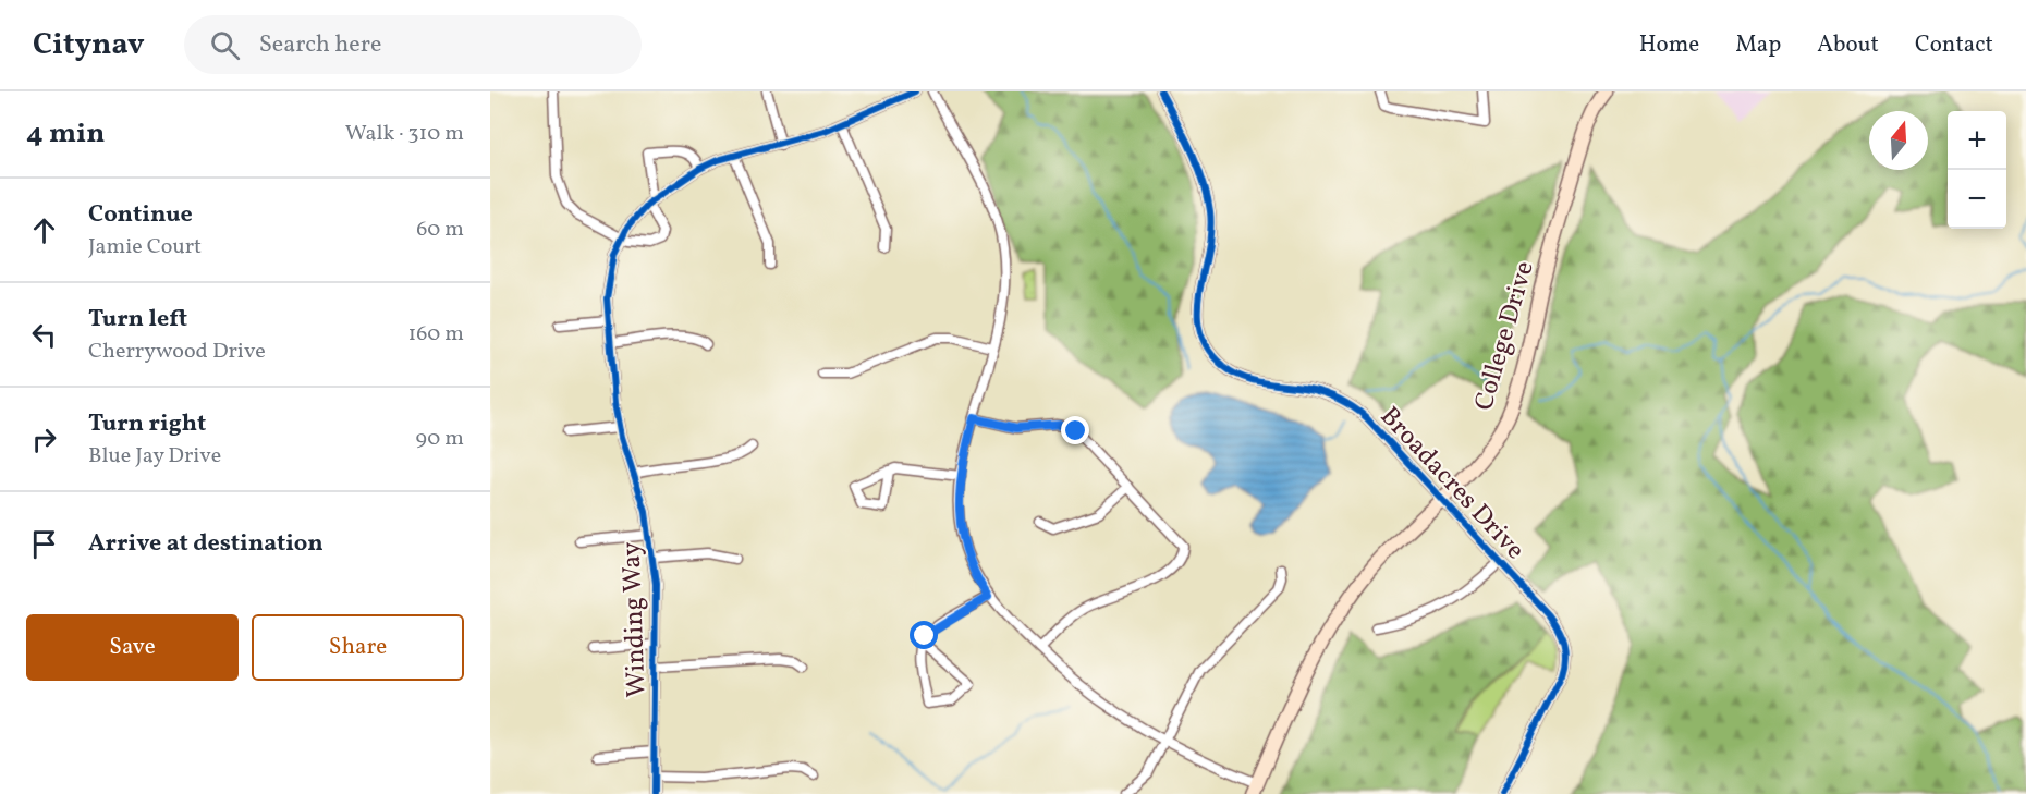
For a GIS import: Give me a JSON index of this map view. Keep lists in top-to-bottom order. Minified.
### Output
{"streets":{"main road":["College Drive"],"street":["Broadacres Drive","Winding Way"]},"crossings":[["College Drive","Broadacres Drive"]],"north":"top","page":{"header":"Citynav","search":"Search here","nav":["Home","Map","About","Contact"],"heading":["4 min","Walk · 310 m"],"map_buttons":["+","−"],"list":[["Continue","Jamie Court","60 m"],["Turn left","Cherrywood Drive","160 m"],["Turn right","Blue Jay Drive","90 m"],"Arrive at destination"],"buttons":["Save","Share"]}}
